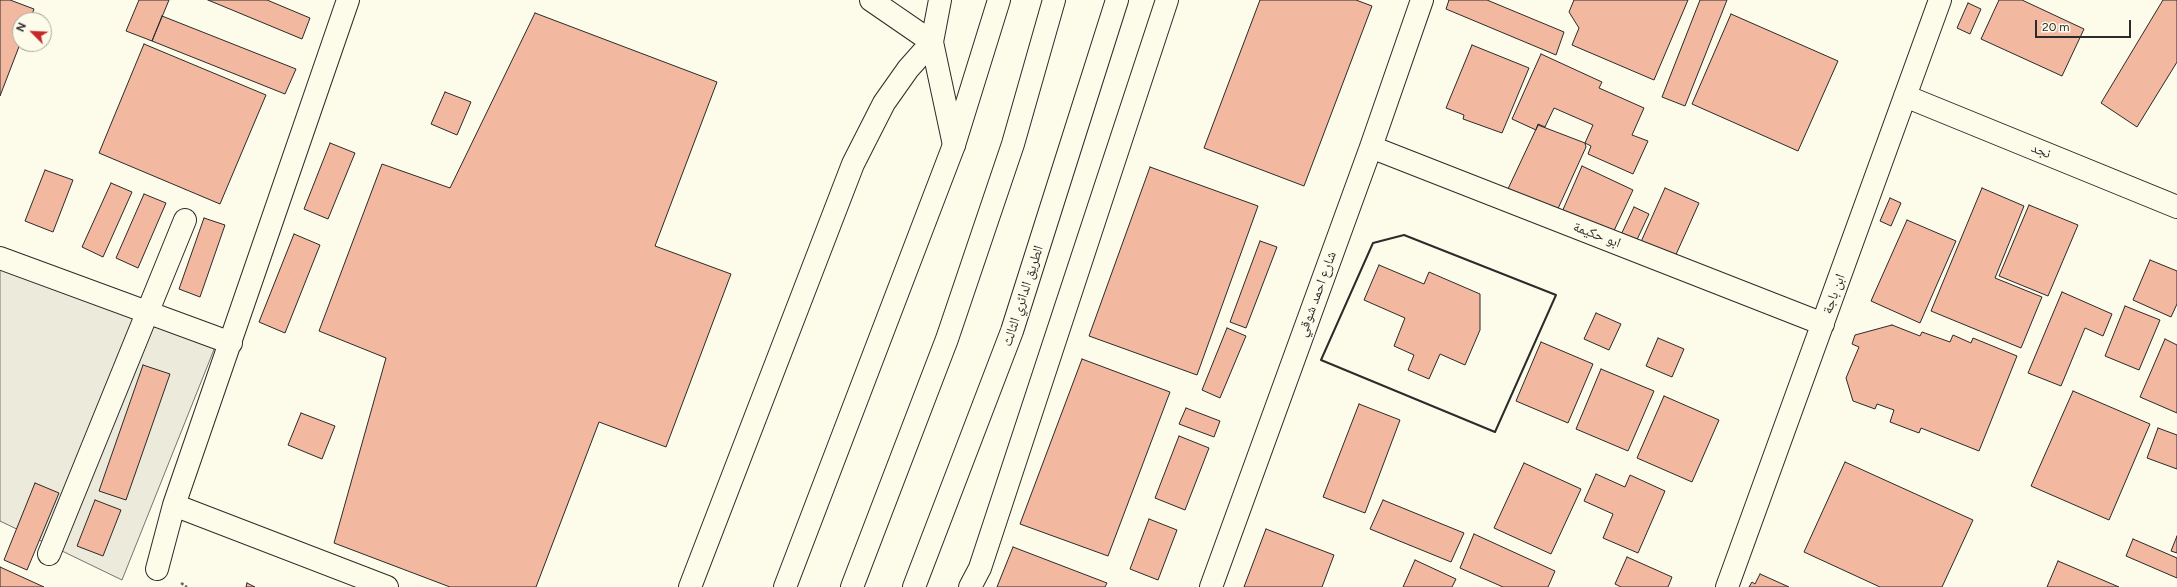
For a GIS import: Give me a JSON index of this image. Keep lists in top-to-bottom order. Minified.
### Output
{"streets":{"main road":["نجد","ابو حكيمة","شارع احمد شوقي","ابن باجة","الطريق الدائري الثالث"]},"crossings":[["نجد","ابن باجة"],["ابو حكيمة","شارع احمد شوقي"],["ابو حكيمة","ابن باجة"]],"scale_bar":"20 m","north":"top left"}
